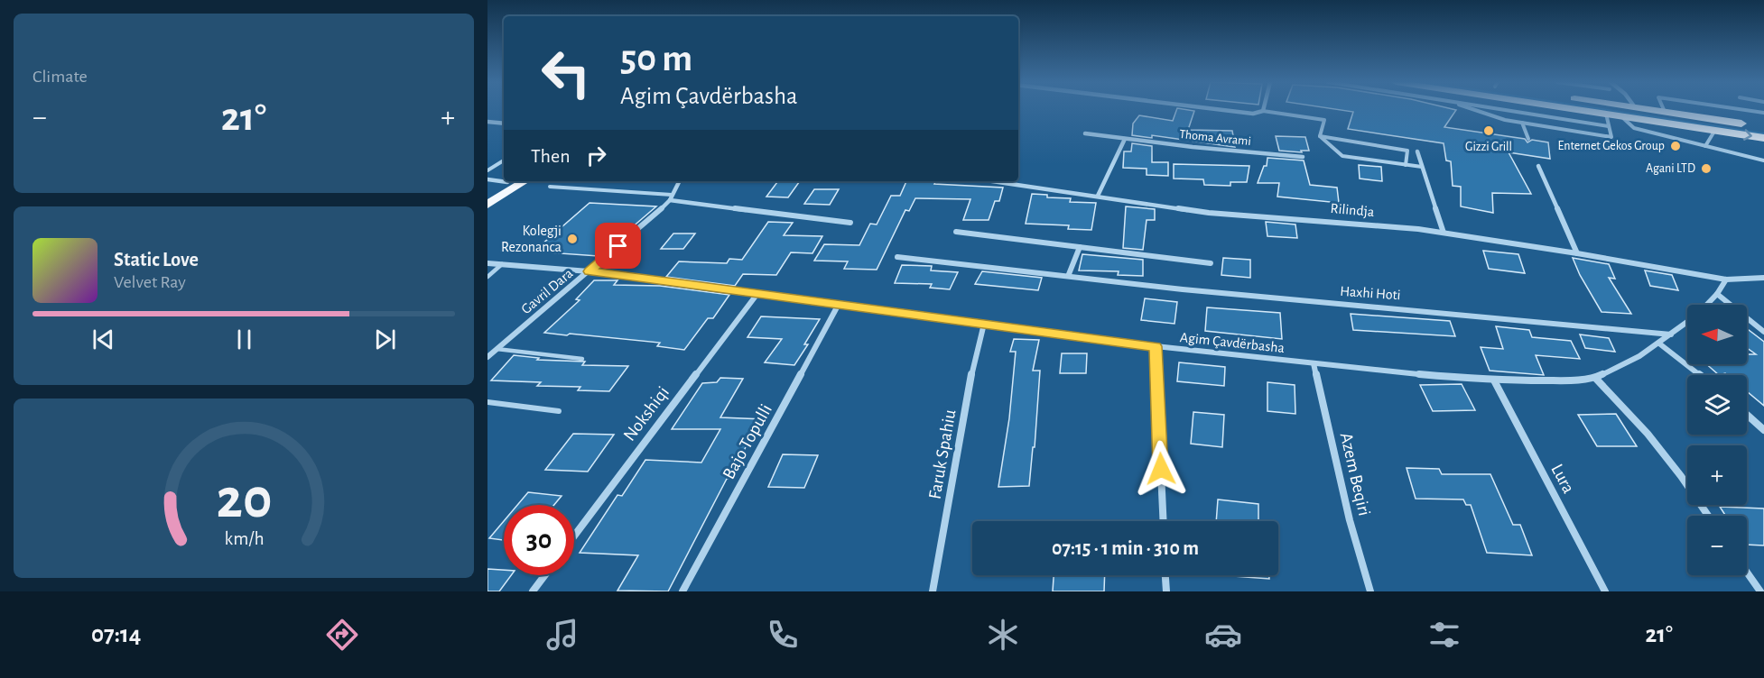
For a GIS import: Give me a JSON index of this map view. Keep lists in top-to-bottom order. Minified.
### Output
{"streets":{"street":["Thoma Avrami","Rilindja","Gavril Dara","Haxhi Hoti","Agim Çavdërbasha","Nokshiqi","Bajo Topulli","Faruk Spahiu","Azem Beqiri","Lura"]},"crossings":[["Rilindja","Agim Çavdërbasha"],["Gavril Dara","Agim Çavdërbasha"],["Haxhi Hoti","Agim Çavdërbasha"],["Agim Çavdërbasha","Nokshiqi"],["Agim Çavdërbasha","Bajo Topulli"],["Agim Çavdërbasha","Faruk Spahiu"],["Agim Çavdërbasha","Azem Beqiri"],["Agim Çavdërbasha","Lura"]],"places":["Gizzi Grill","Enternet Gekos Group","Agani LTD","Kolegji Rezonanca"],"north":"left","page":{"tile":"Climate","turn":["50 m","Agim Çavdërbasha"],"heat":["−","21°","+"],"then":"Then","song":["Static Love","Velvet Ray"],"map_buttons":["+","−"],"limit":"30","trip":"07:15 · 1 min · 310 m","tabs":["07:14","21°"],"gauge":["20","km/h"]}}
